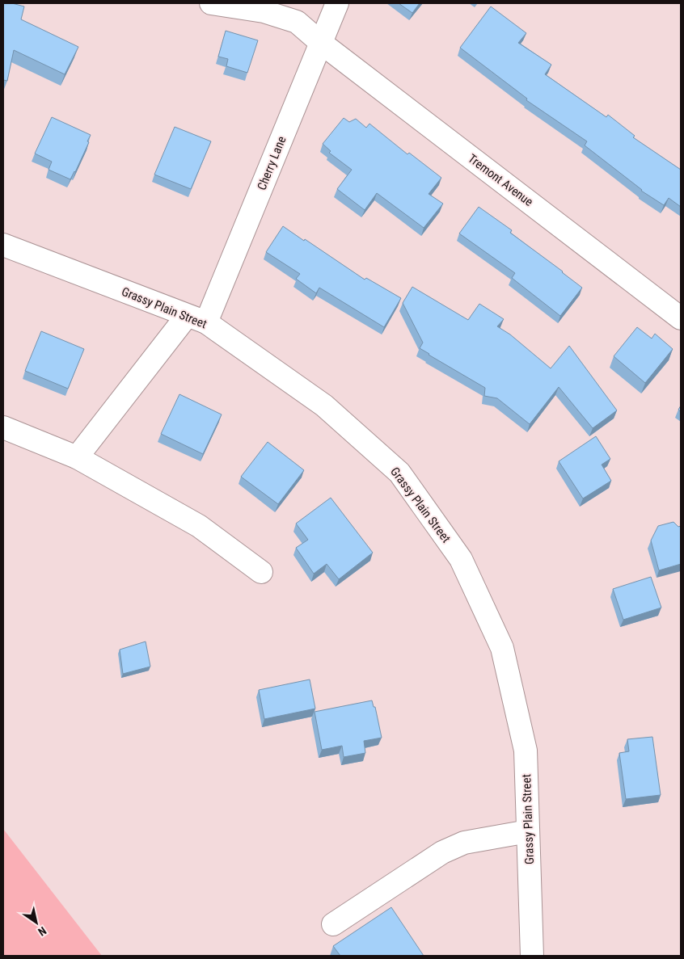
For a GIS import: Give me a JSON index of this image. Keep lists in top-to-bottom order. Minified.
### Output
{"streets":{"main road":["Cherry Lane","Tremont Avenue","Grassy Plain Street"]},"crossings":[["Cherry Lane","Tremont Avenue"],["Cherry Lane","Grassy Plain Street"]],"north":"bottom right"}
